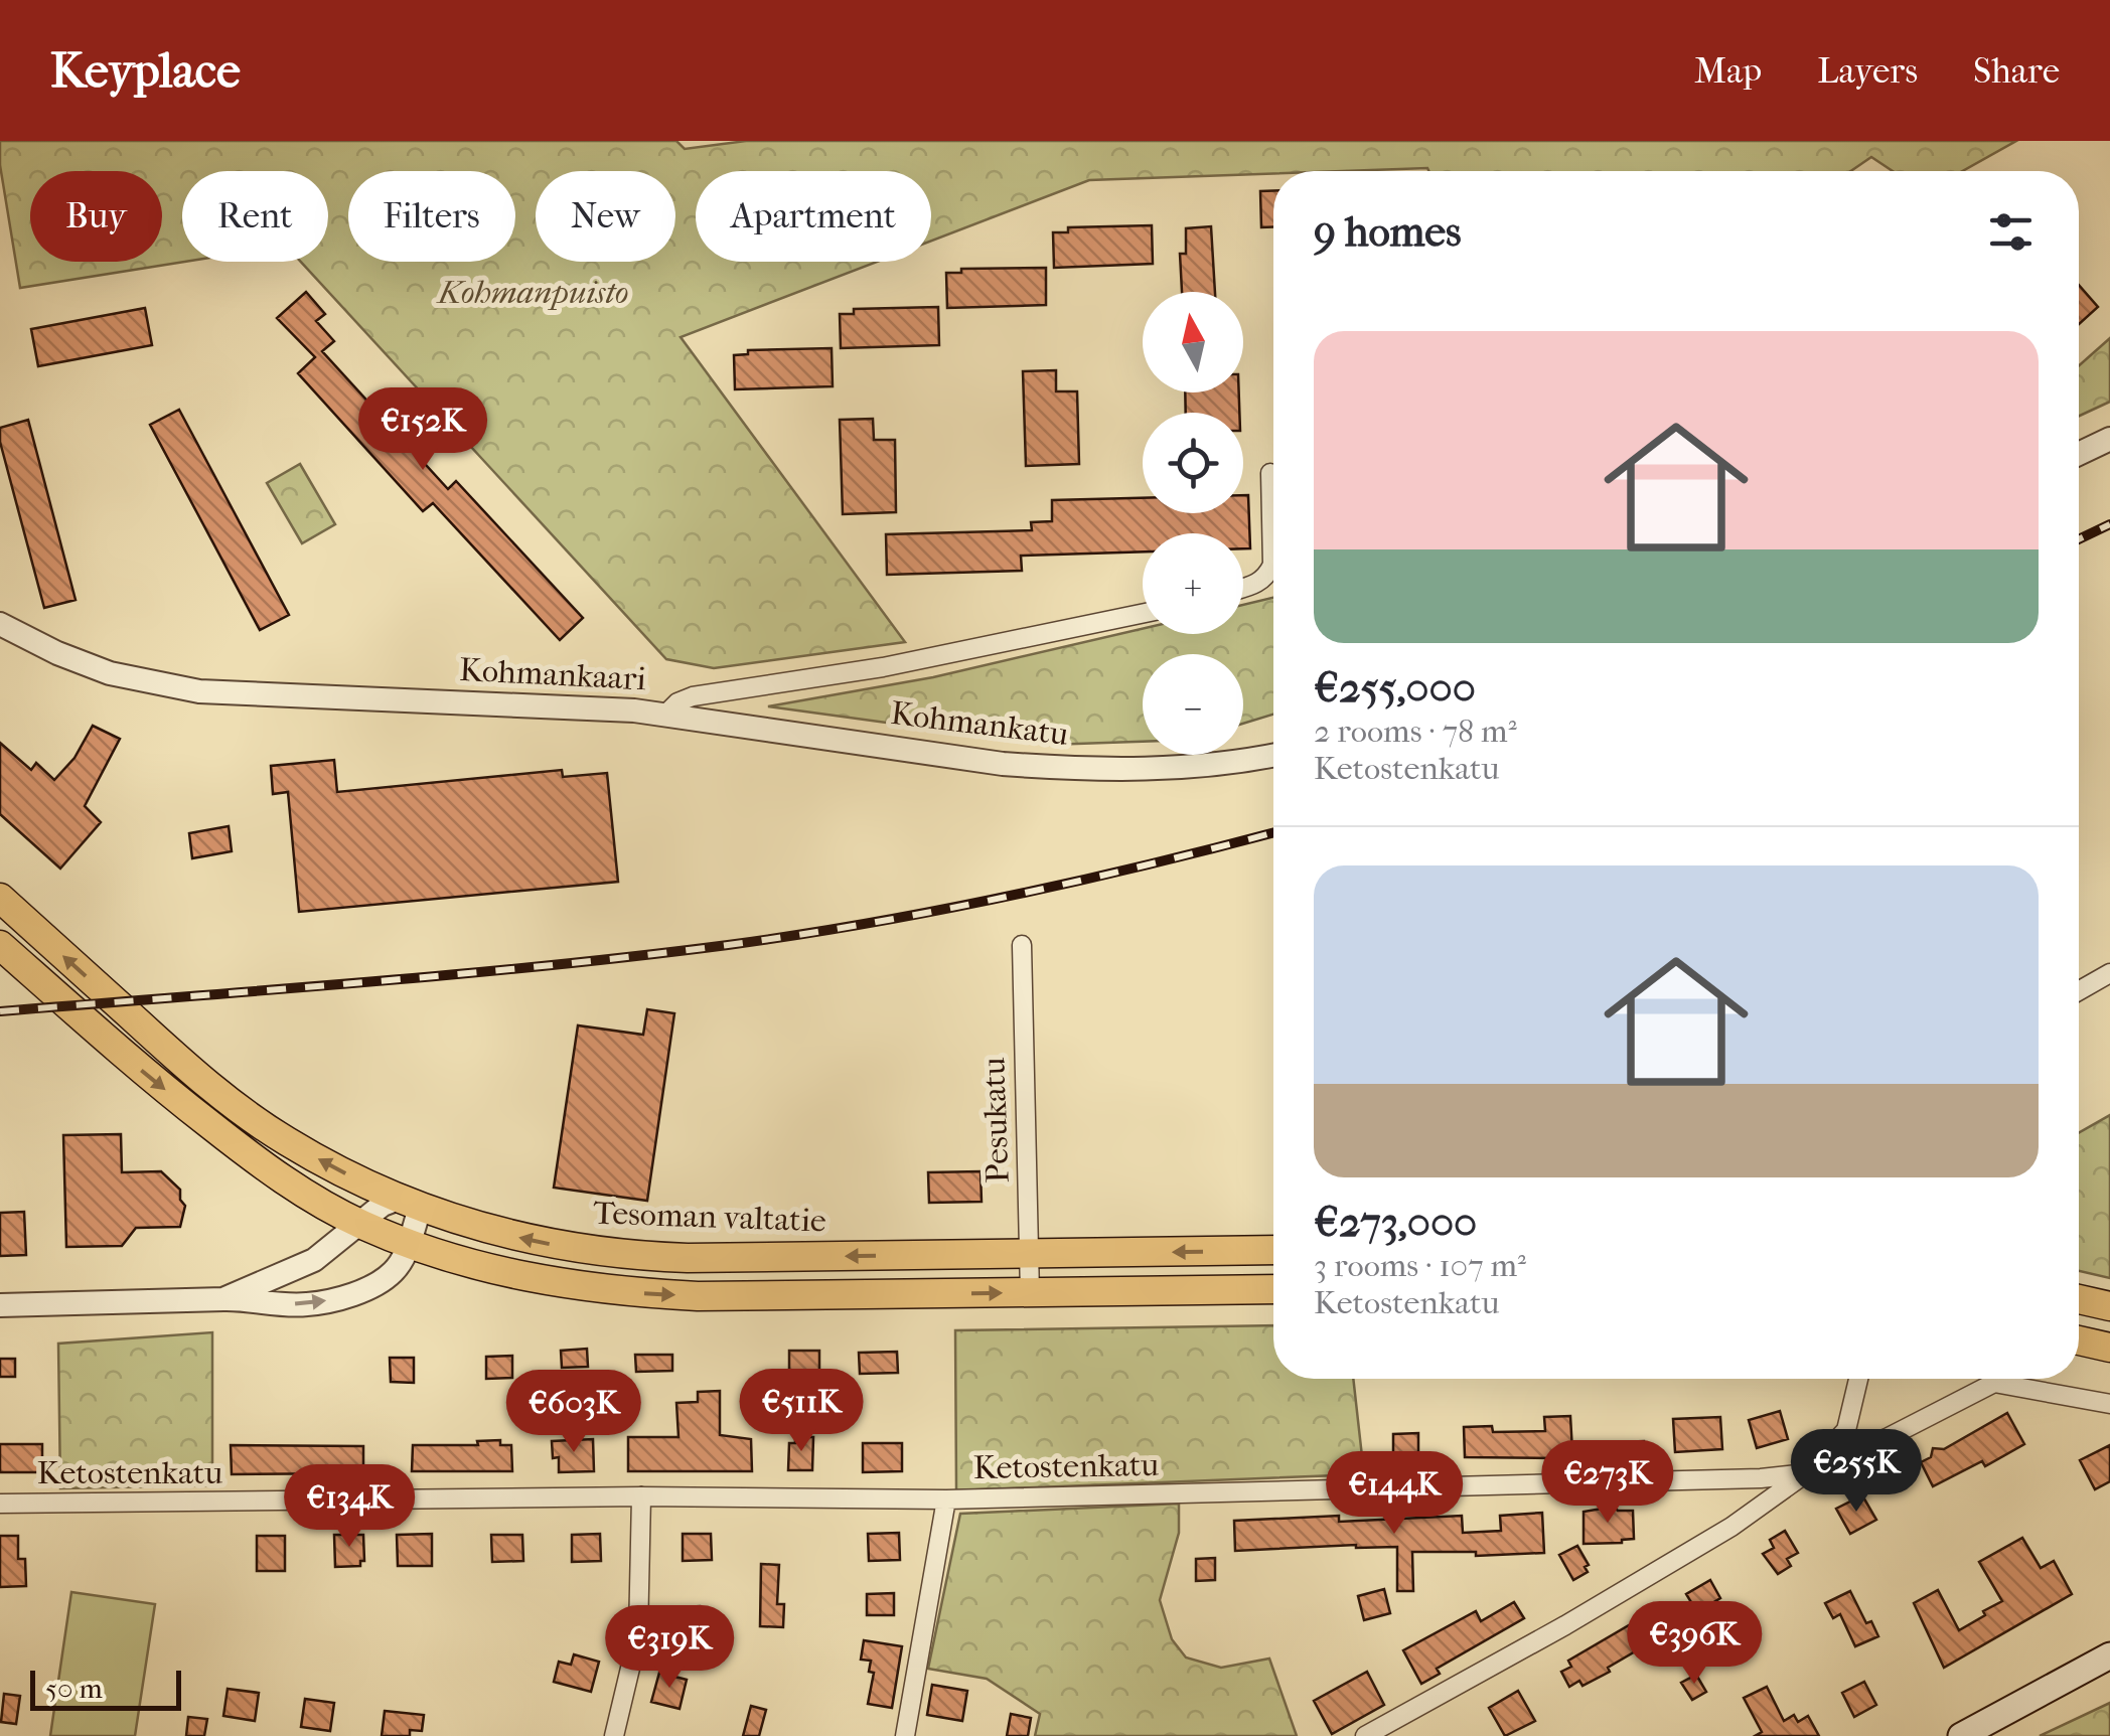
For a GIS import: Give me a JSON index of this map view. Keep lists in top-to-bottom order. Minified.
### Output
{"streets":{"main road":["Tesoman valtatie"],"street":["Kohmankaari","Kohmankatu","Pesukatu","Ketostenkatu"]},"crossings":[["Kohmankaari","Kohmankatu"],["Pesukatu","Tesoman valtatie"]],"parks":["Kohmanpuisto"],"scale_bar":"50 m","north":"top","page":{"header":"Keyplace","nav":["Map","Layers","Share"],"chip":["Buy","Rent","Filters","New","Apartment"],"heading":"9 homes","map_buttons":["+","−"],"list":[{"name":"€255,000","note":"2 rooms · 78 m² · Ketostenkatu"},{"name":"€273,000","note":"3 rooms · 107 m² · Ketostenkatu"}],"price":["€152K","€511K","€603K","€255K","€273K","€144K","€134K","€396K","€319K"],"scale":"50 m"}}
